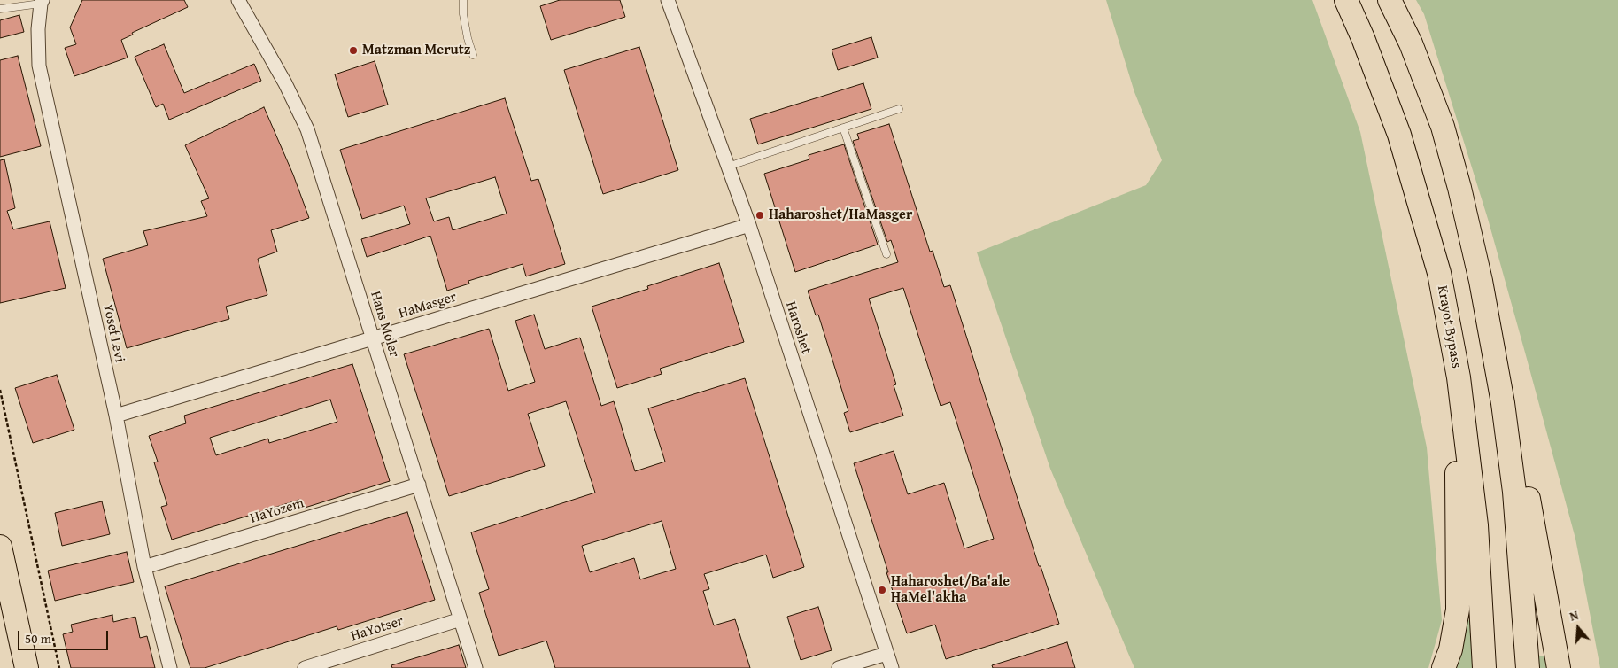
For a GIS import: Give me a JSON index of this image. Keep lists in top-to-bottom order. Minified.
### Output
{"streets":{"highway":["Krayot Bypass"],"street":["HaMasger","Hans Moler","Haroshet","Yosef Levi","HaYozem","HaYotser"]},"crossings":[["HaMasger","Hans Moler"],["HaMasger","Haroshet"],["HaMasger","Yosef Levi"],["Hans Moler","HaYozem"],["Hans Moler","HaYotser"],["Yosef Levi","HaYozem"]],"places":["Matzman Merutz","Haharoshet/HaMasger","Haharoshet/Ba'ale HaMel'akha"],"scale_bar":"50 m","north":"top"}
